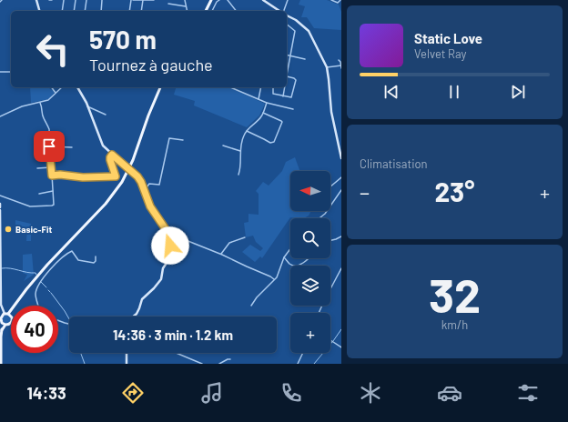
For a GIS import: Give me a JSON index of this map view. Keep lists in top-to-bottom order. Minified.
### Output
{"places":["Basic-Fit"],"north":"left","page":{"turn":["570 m","Tournez à gauche"],"song":["Static Love","Velvet Ray"],"tile":["Climatisation",["32","km/h"]],"map_buttons":"+","heat":["−","23°","+"],"limit":"40","trip":"14:36 · 3 min · 1.2 km","tabs":"14:33"}}
